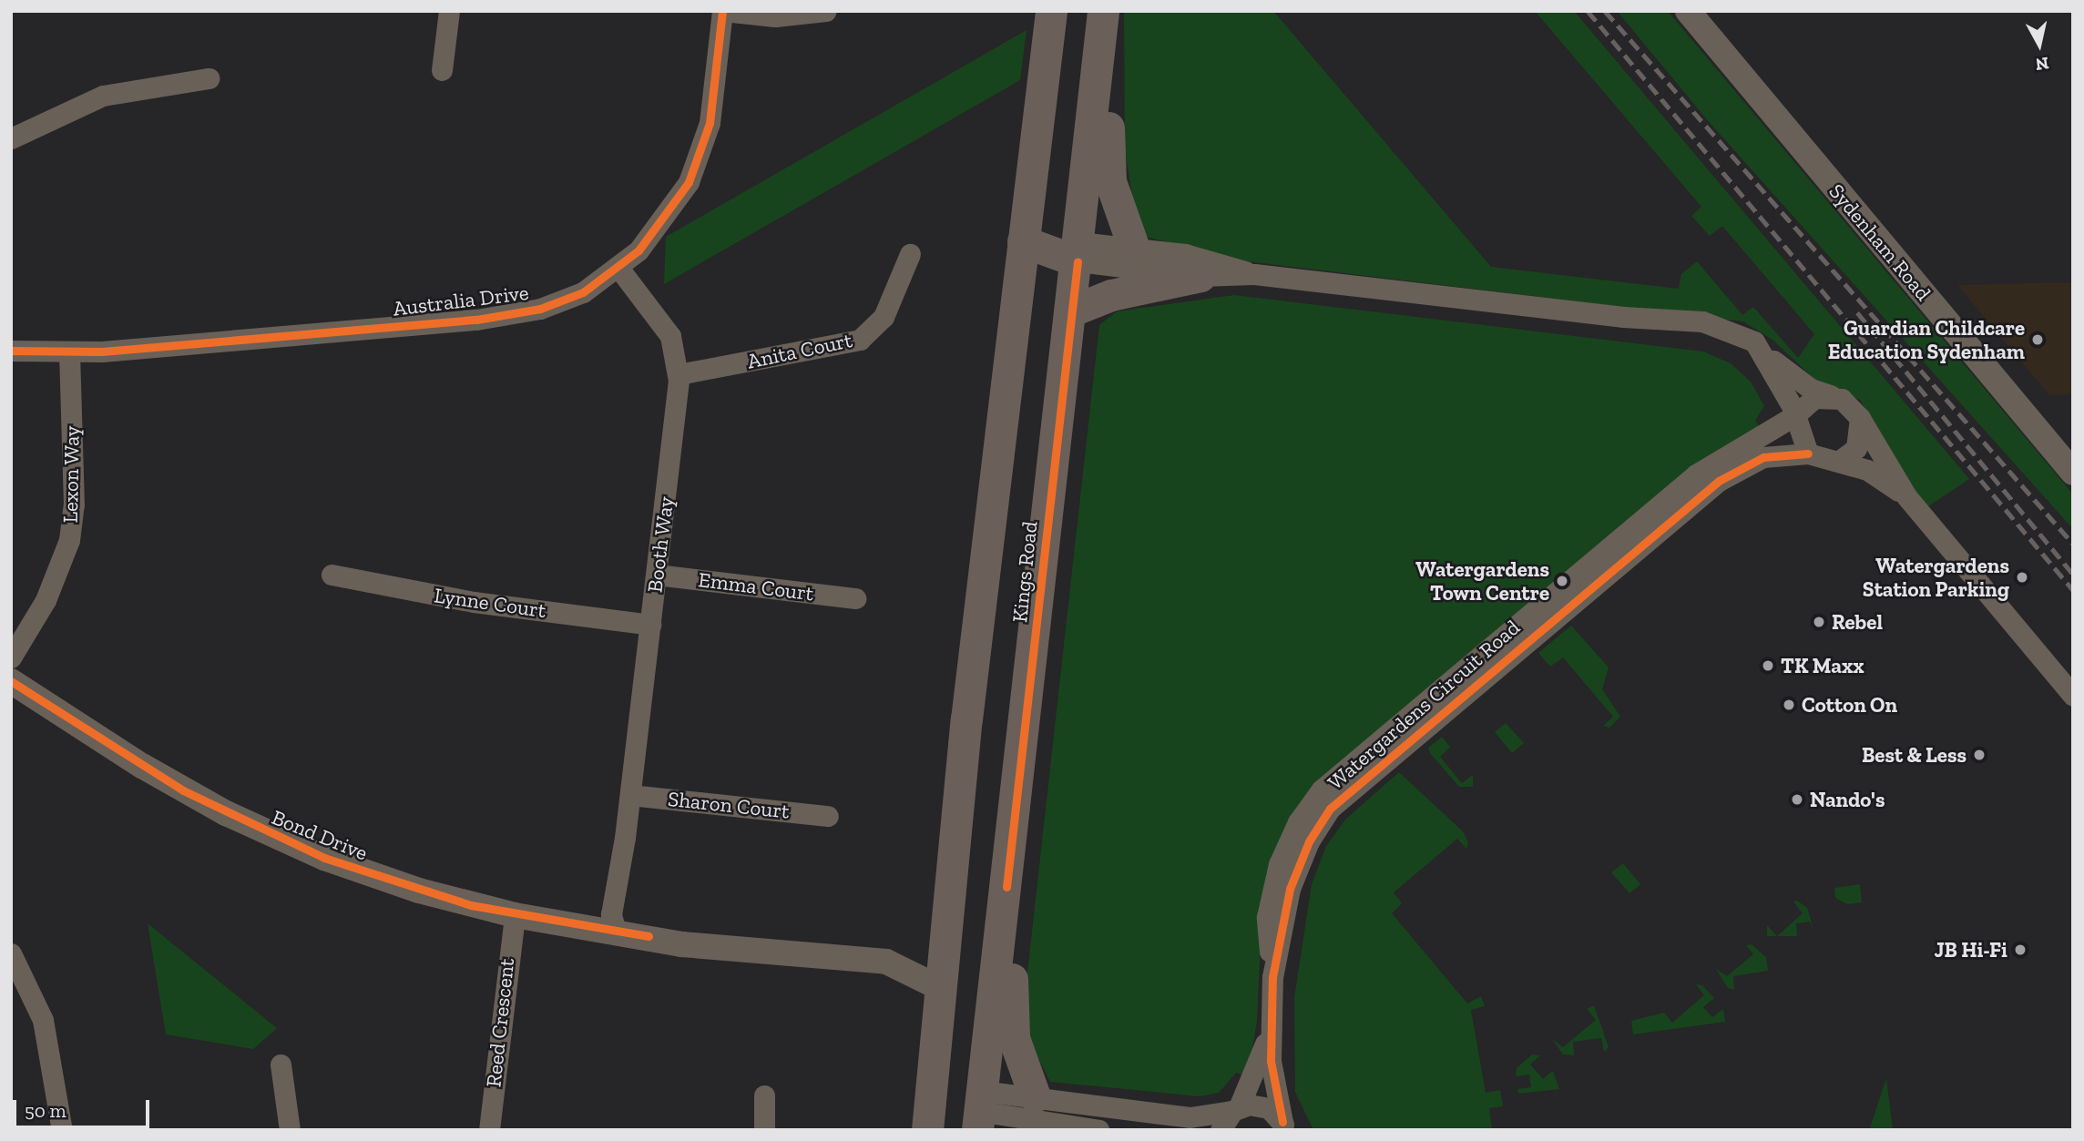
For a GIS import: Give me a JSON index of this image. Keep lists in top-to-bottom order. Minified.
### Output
{"streets":{"main road":["Kings Road"],"street":["Sydenham Road","Australia Drive","Anita Court","Lexon Way","Booth Way","Emma Court","Lynne Court","Watergardens Circuit Road","Sharon Court","Bond Drive","Reed Crescent"]},"crossings":[["Australia Drive","Lexon Way"],["Australia Drive","Booth Way"],["Anita Court","Booth Way"],["Booth Way","Emma Court"],["Booth Way","Lynne Court"],["Booth Way","Sharon Court"],["Booth Way","Bond Drive"],["Bond Drive","Reed Crescent"]],"places":["Guardian Childcare Education Sydenham","Watergardens Station Parking","Watergardens Town Centre","Rebel","TK Maxx","Cotton On","Best & Less","Nando's","JB Hi-Fi"],"scale_bar":"50 m","north":"bottom"}
